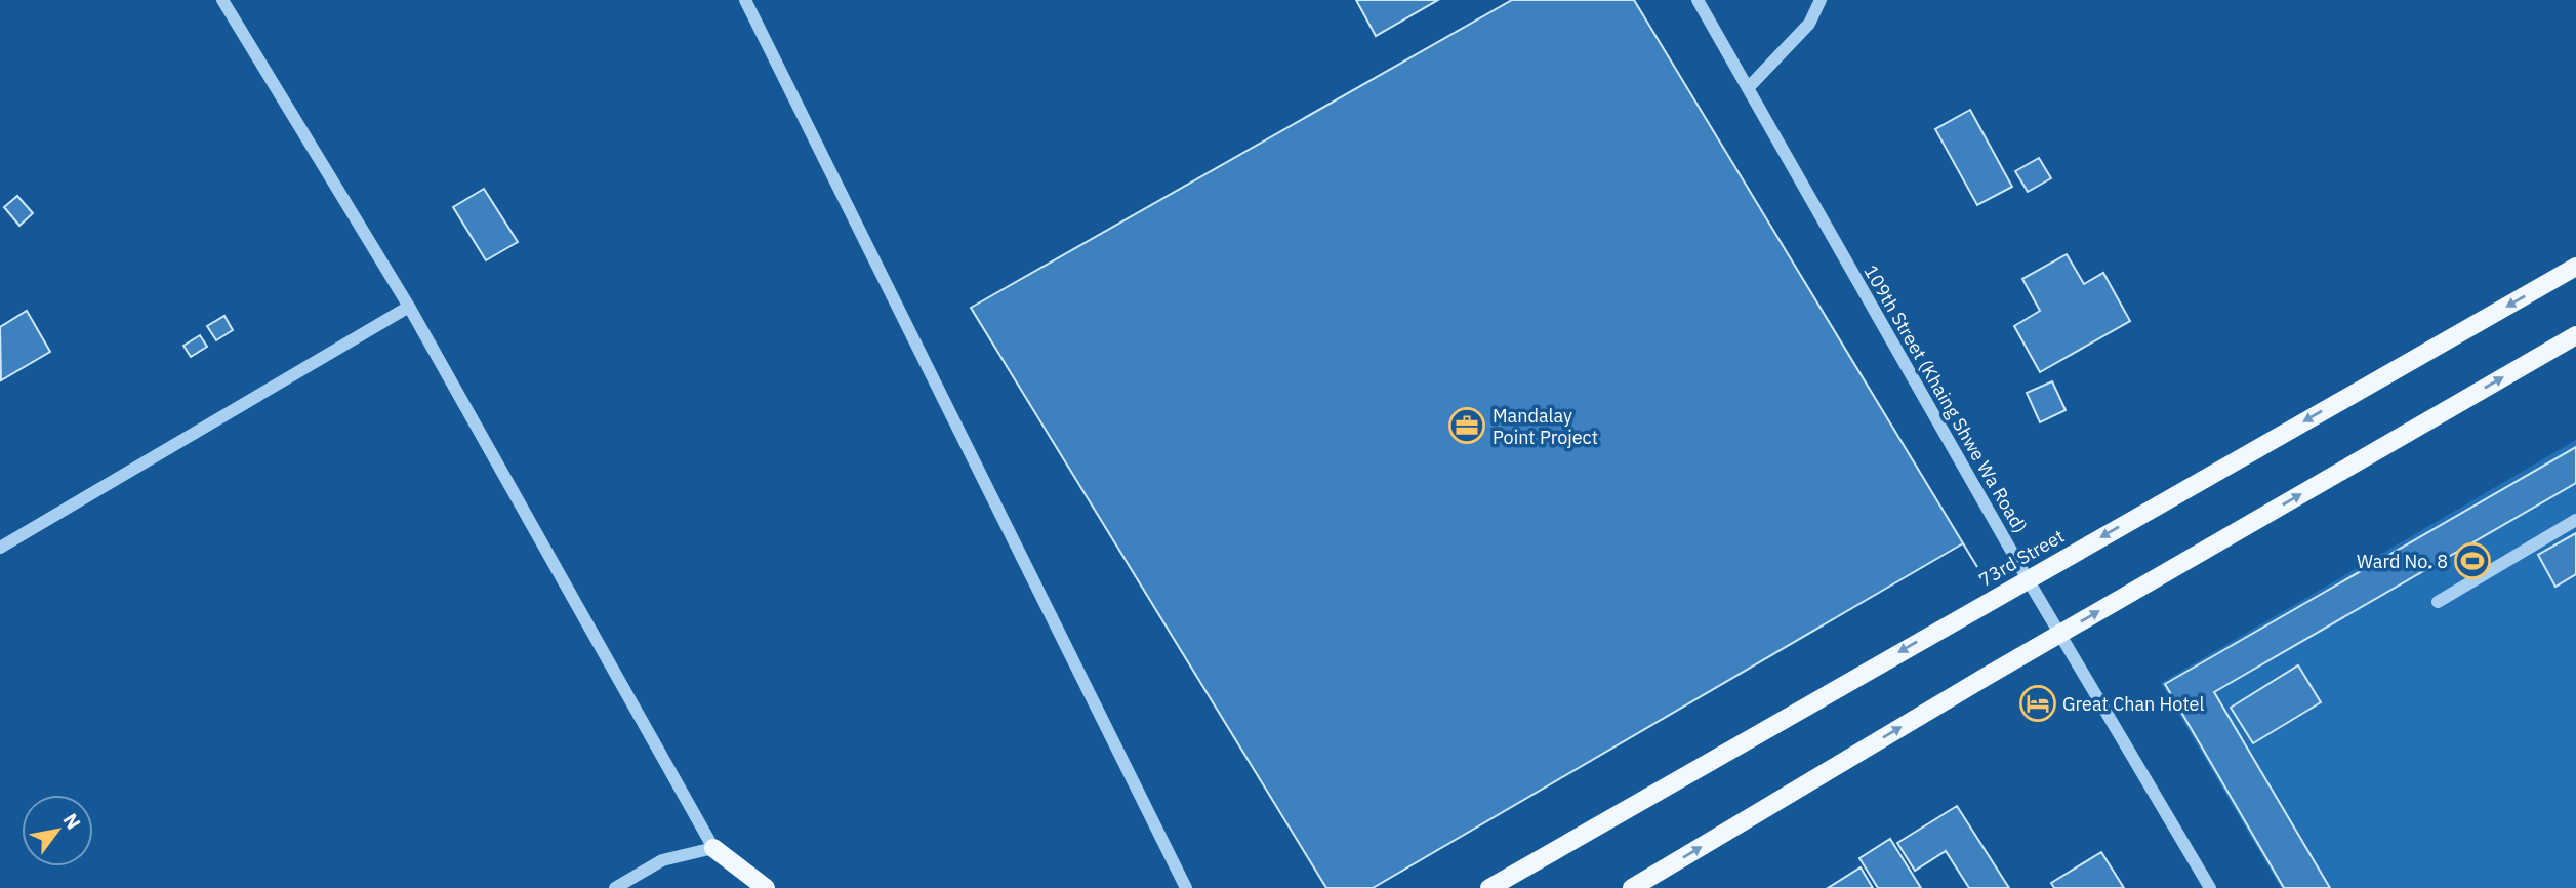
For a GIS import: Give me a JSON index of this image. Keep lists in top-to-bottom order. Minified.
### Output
{"streets":{"main road":["73rd Street"],"street":["109th Street (Khaing Shwe Wa Road)"]},"crossings":[["109th Street (Khaing Shwe Wa Road)","73rd Street"]],"places":{"office":["Mandalay Point Project"],"sports":["Ward No. 8"],"hotel":["Great Chan Hotel"]},"north":"top right"}
